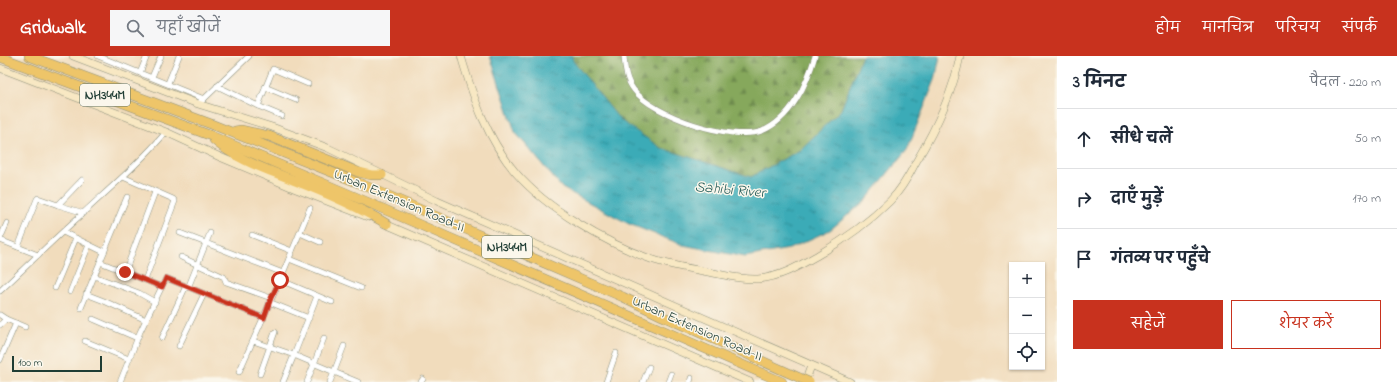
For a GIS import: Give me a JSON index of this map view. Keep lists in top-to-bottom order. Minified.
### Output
{"streets":{"highway":["NH344M","Urban Extension Road-II"]},"water":["Sahibi River"],"scale_bar":"100 m","page":{"header":"Gridwalk","search":"यहाँ खोजें","nav":["होम","मानचित्र","परिचय","संपर्क"],"heading":["3 मिनट","पैदल · 220 m"],"list":[["सीधे चलें","50 m"],["दाएँ मुड़ें","170 m"],"गंतव्य पर पहुँचे"],"map_buttons":["+","−"],"buttons":["सहेजें","शेयर करें"],"scale":"100 m"}}
